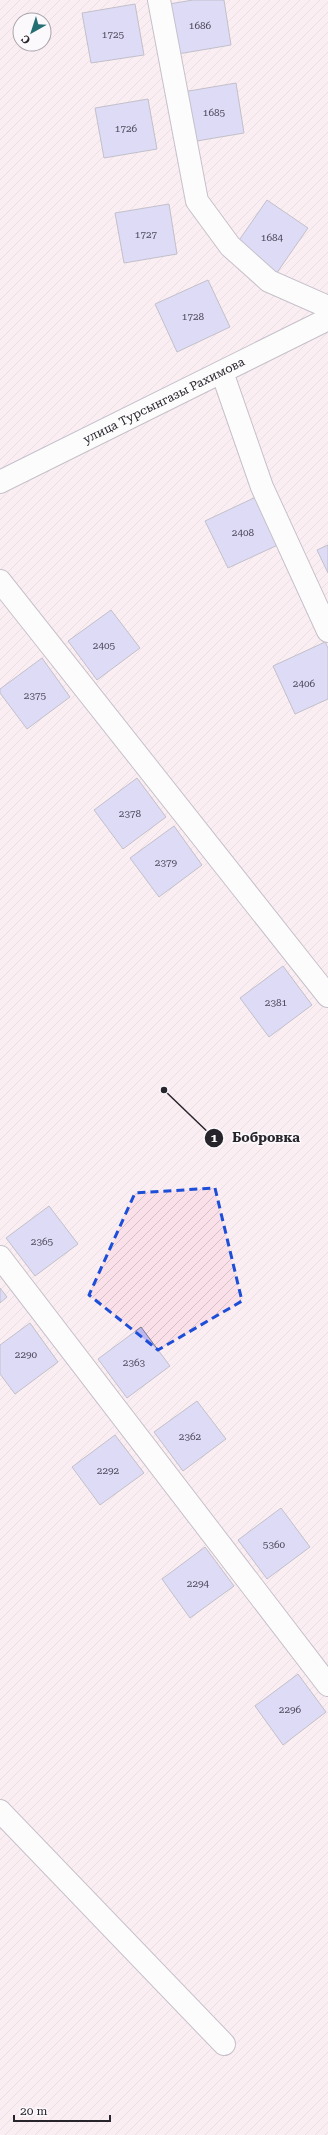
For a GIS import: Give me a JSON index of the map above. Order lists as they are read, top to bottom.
{
  "streets": {
    "street": ["улица Турсынгазы Рахимова"]
  },
  "places": ["Бобровка"],
  "house_numbers": [
    "1686",
    "1725",
    "1685",
    "1726",
    "1727",
    "1684",
    "1728",
    "2408",
    "2405",
    "2406",
    "2375",
    "2378",
    "2379",
    "2381",
    "2365",
    "2290",
    "2363",
    "2362",
    "2292",
    "5360",
    "2294",
    "2296"
  ],
  "scale_bar": "20 m",
  "north": "bottom left"
}
